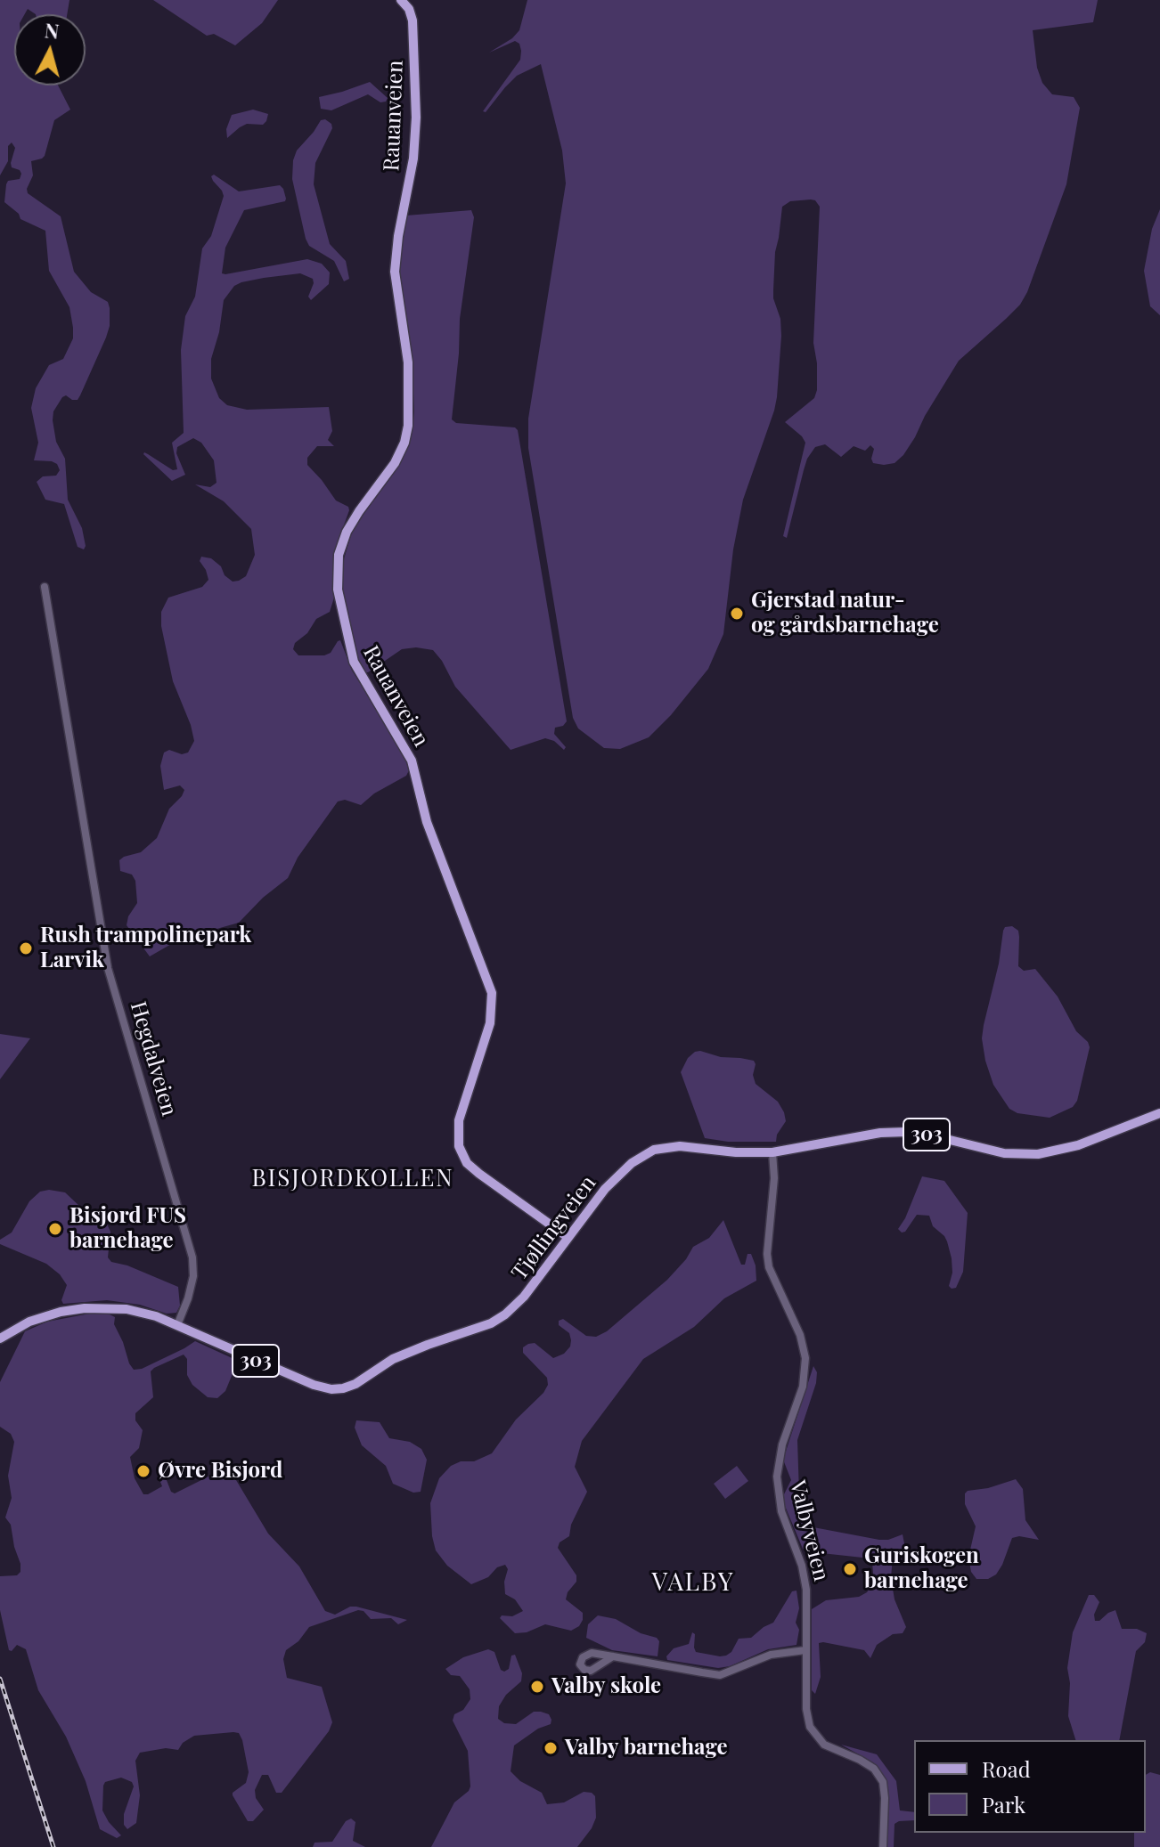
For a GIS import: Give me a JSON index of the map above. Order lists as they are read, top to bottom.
{
  "streets": {
    "main road": ["Rauanveien", "303", "Tjøllingveien"],
    "street": ["Hegdalveien", "Valbyveien"]
  },
  "crossings": [
    ["Rauanveien", "Tjøllingveien"],
    ["Hegdalveien", "Tjøllingveien"],
    ["Tjøllingveien", "Valbyveien"]
  ],
  "districts": ["BISJORDKOLLEN", "VALBY"],
  "places": [
    "Gjerstad natur- og gårdsbarnehage",
    "Rush trampolinepark Larvik",
    "Bisjord FUS barnehage",
    "Øvre Bisjord",
    "Guriskogen barnehage",
    "Valby skole",
    "Valby barnehage"
  ],
  "legend": ["Road", "Park"],
  "north": "top"
}
